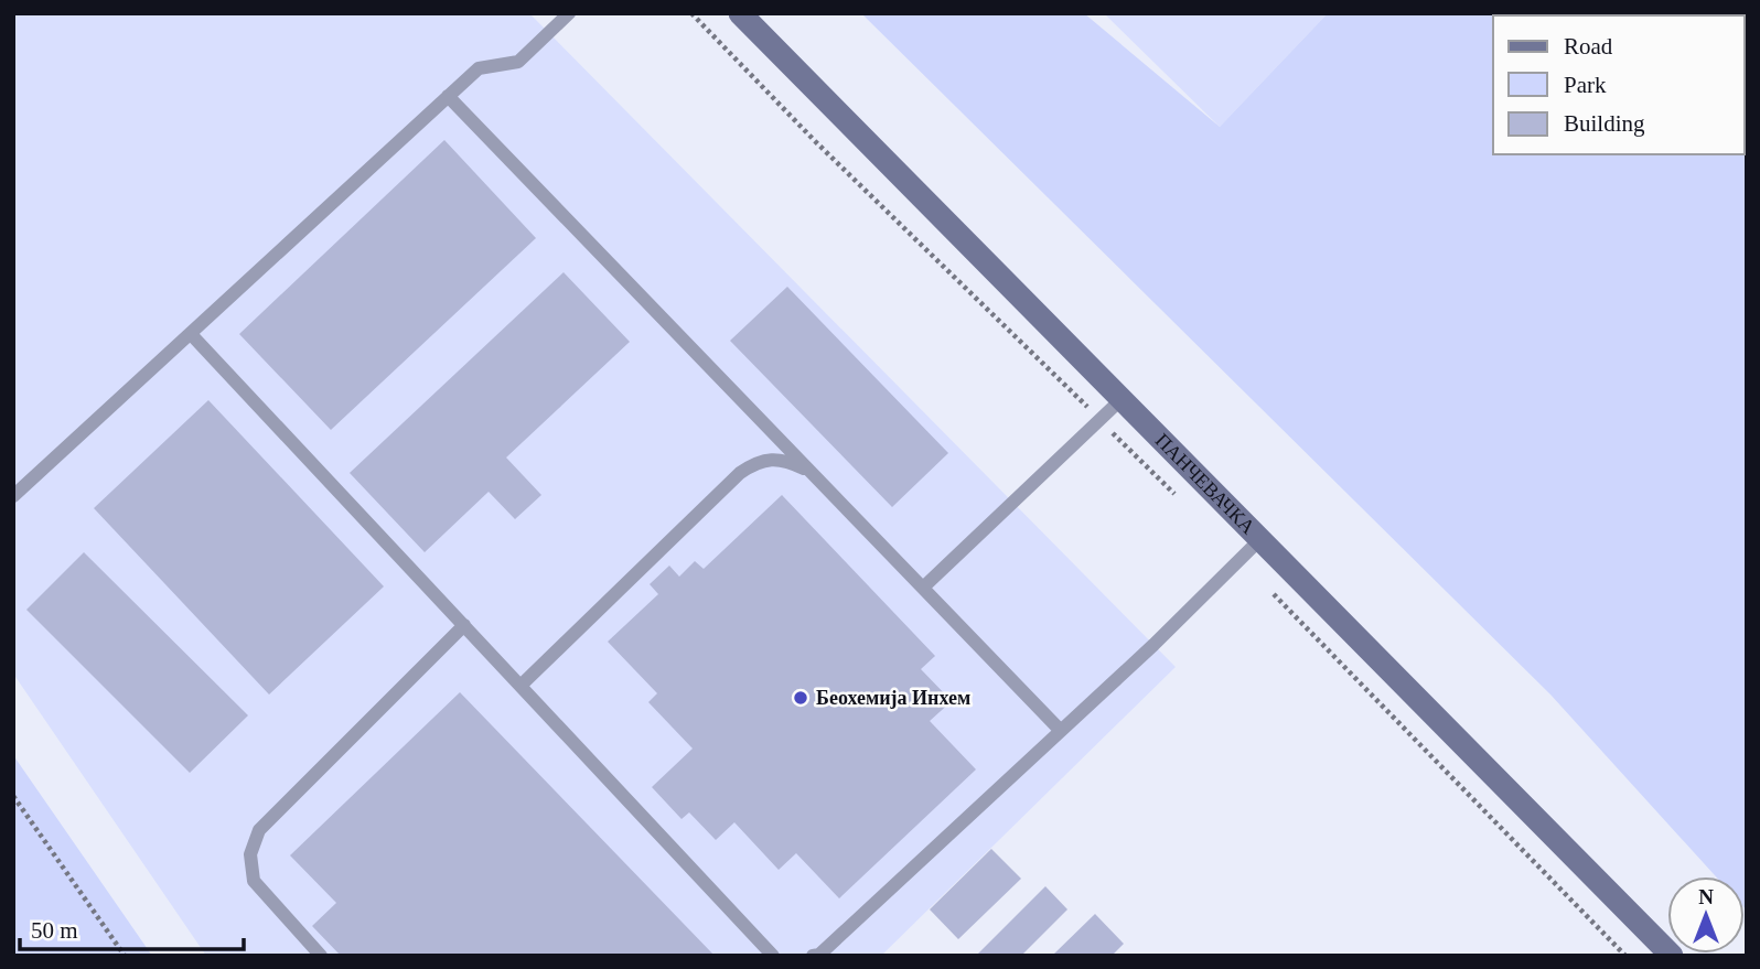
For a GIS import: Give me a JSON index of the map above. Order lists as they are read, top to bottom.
{
  "streets": {
    "street": ["ПАНЧЕВАЧКА"]
  },
  "places": ["Беохемија Инхем"],
  "legend": ["Road", "Park", "Building"],
  "scale_bar": "50 m",
  "north": "top"
}
